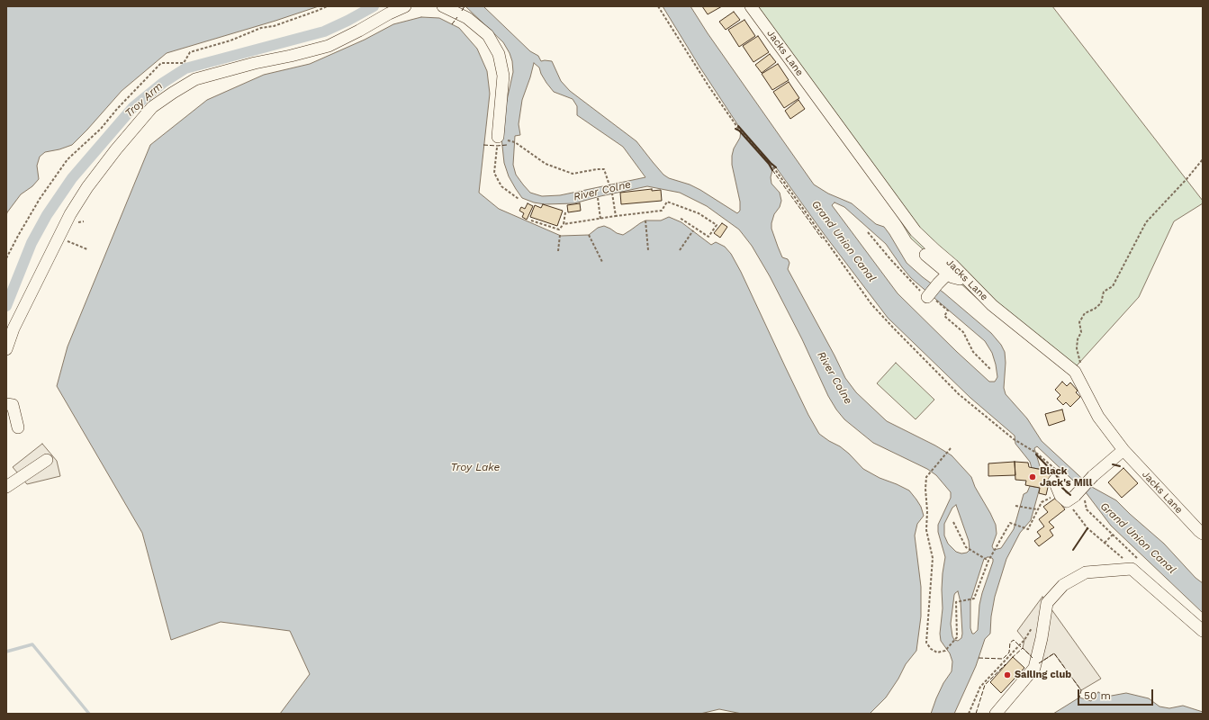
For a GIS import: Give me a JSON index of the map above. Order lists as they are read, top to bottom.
{
  "streets": {
    "street": ["Jacks Lane"]
  },
  "water": [
    "Troy Arm",
    "River Colne",
    "Grand Union Canal",
    "Troy Lake"
  ],
  "places": ["Black Jack's Mill", "Sailing club"],
  "scale_bar": "50 m"
}
